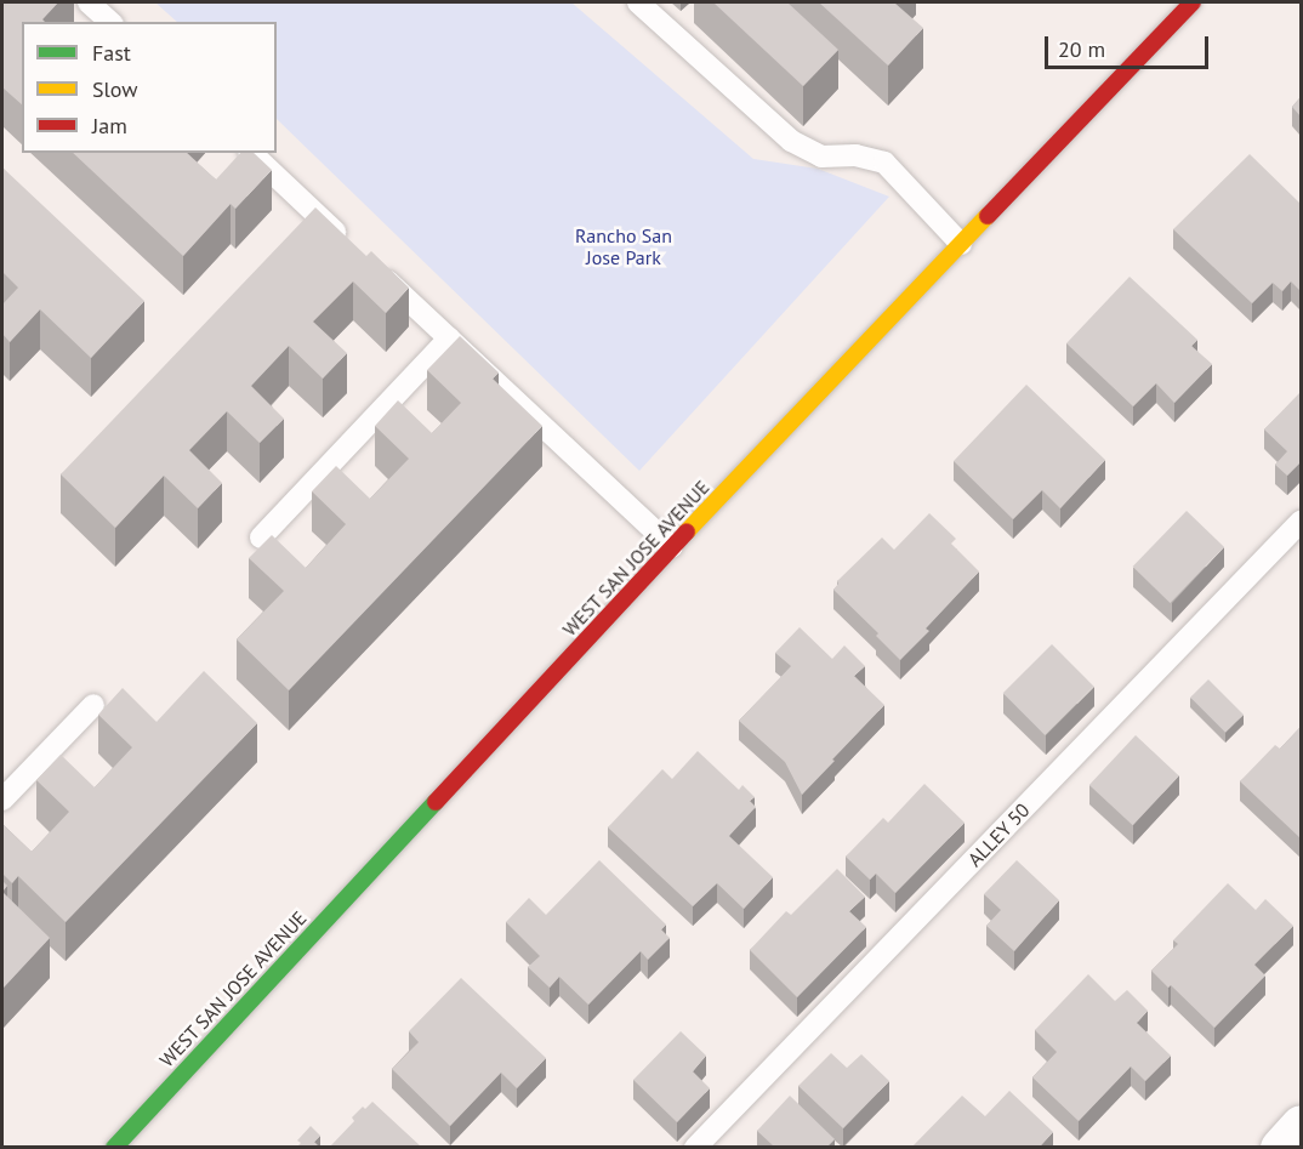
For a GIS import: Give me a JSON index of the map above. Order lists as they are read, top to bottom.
{
  "streets": {
    "street": ["WEST SAN JOSE AVENUE"],
    "lane": ["ALLEY 50"]
  },
  "parks": ["Rancho San Jose Park"],
  "legend": ["Fast", "Slow", "Jam"],
  "scale_bar": "20 m"
}
